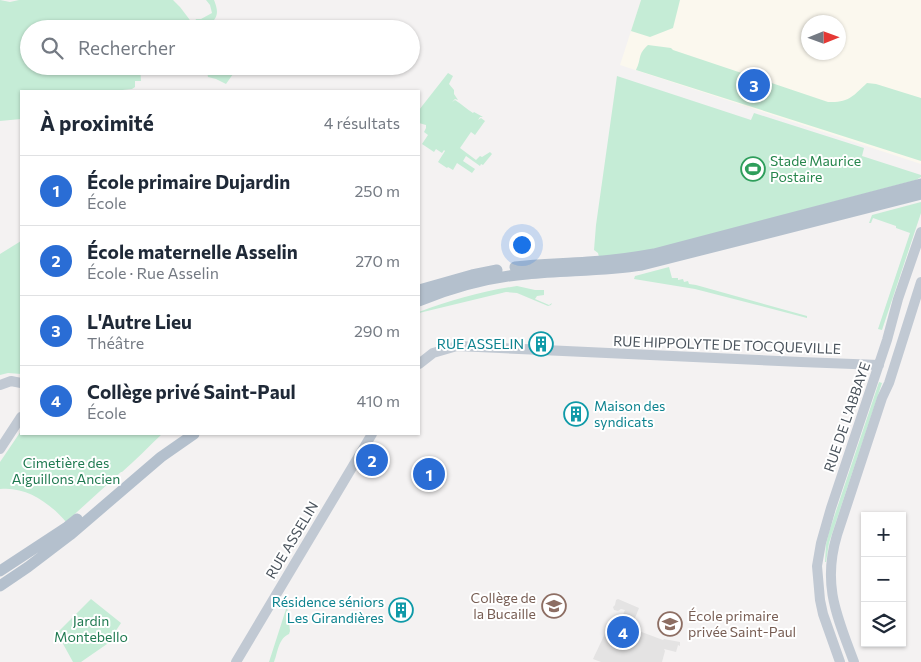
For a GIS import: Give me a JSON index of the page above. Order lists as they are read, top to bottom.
{
  "streets": {
    "main road": ["RUE HIPPOLYTE DE TOCQUEVILLE", "RUE DE L'ABBAYE", "RUE ASSELIN"]
  },
  "crossings": [
    ["RUE HIPPOLYTE DE TOCQUEVILLE", "RUE DE L'ABBAYE"]
  ],
  "parks": ["Cimetière des Aiguillons Ancien", "Jardin Montebello"],
  "places": {
    "sports": ["Stade Maurice Postaire"],
    "building": ["RUE ASSELIN", "Maison des syndicats", "Résidence séniors Les Girandières"],
    "school or university": ["Collège de la Bucaille", "École primaire privée Saint-Paul"]
  },
  "north": "right",
  "page": {
    "search": "Rechercher",
    "pins": [
      "3",
      "2",
      "1",
      "4"
    ],
    "heading": ["À proximité", "4 résultats"],
    "list": [
      {
        "mark": "1",
        "name": "École primaire Dujardin",
        "note": "École",
        "value": "250 m"
      },
      {
        "mark": "2",
        "name": "École maternelle Asselin",
        "note": "École · Rue Asselin",
        "value": "270 m"
      },
      {
        "mark": "3",
        "name": "L'Autre Lieu",
        "note": "Théâtre",
        "value": "290 m"
      },
      {
        "mark": "4",
        "name": "Collège privé Saint-Paul",
        "note": "École",
        "value": "410 m"
      }
    ],
    "map_buttons": ["+", "−"]
  }
}
